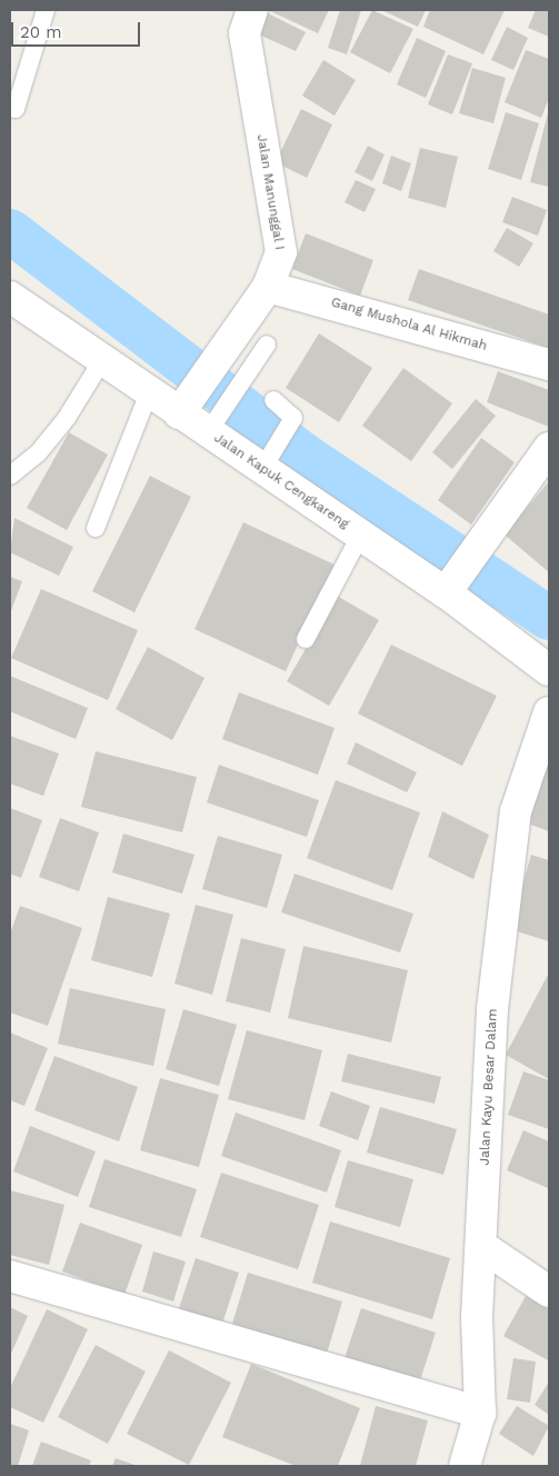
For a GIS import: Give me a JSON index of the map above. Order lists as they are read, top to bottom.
{
  "streets": {
    "street": [
      "Jalan Manunggal I",
      "Gang Mushola Al Hikmah",
      "Jalan Kapuk Cengkareng",
      "Jalan Kayu Besar Dalam"
    ]
  },
  "crossings": [
    ["Jalan Manunggal I", "Gang Mushola Al Hikmah"],
    ["Jalan Manunggal I", "Jalan Kapuk Cengkareng"]
  ],
  "scale_bar": "20 m"
}
